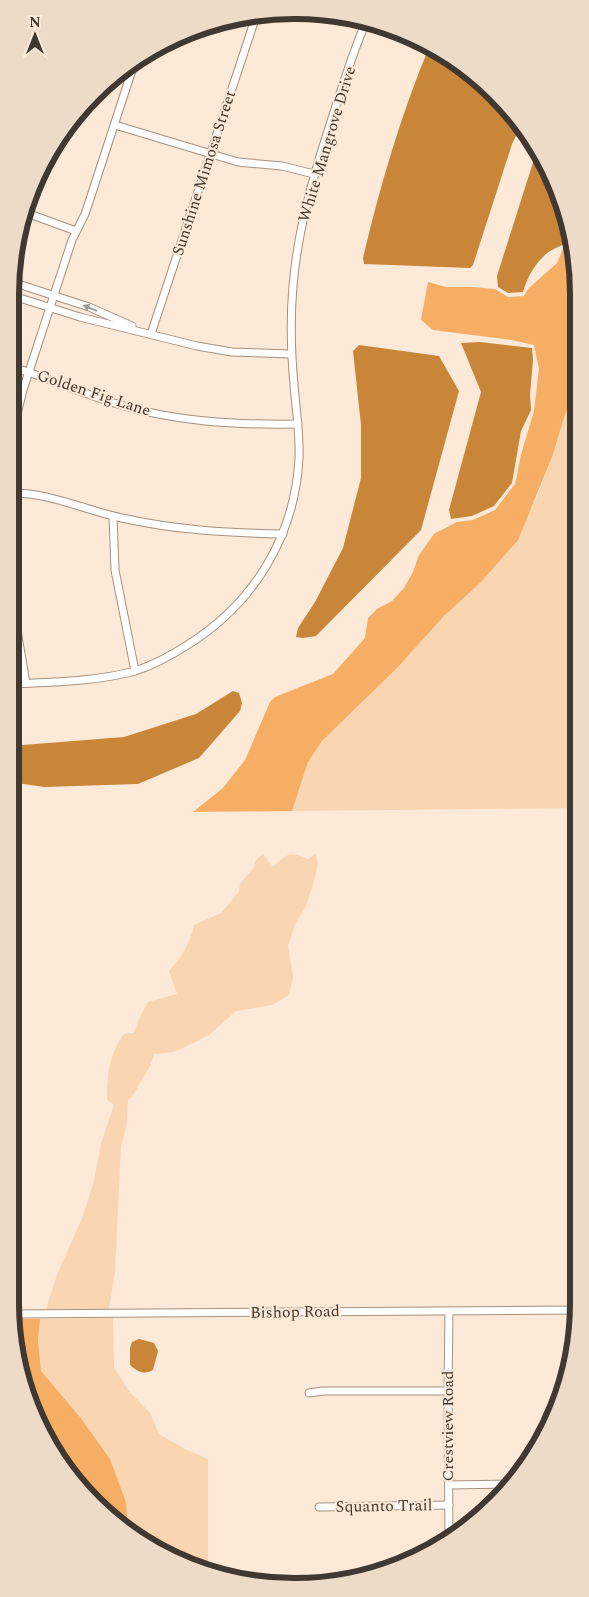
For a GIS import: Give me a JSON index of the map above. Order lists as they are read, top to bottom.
{
  "streets": {
    "street": [
      "White Mangrove Drive",
      "Sunshine Mimosa Street",
      "Golden Fig Lane",
      "Bishop Road",
      "Crestview Road",
      "Squanto Trail"
    ]
  },
  "crossings": [
    ["White Mangrove Drive", "Golden Fig Lane"],
    ["Bishop Road", "Crestview Road"],
    ["Crestview Road", "Squanto Trail"]
  ],
  "north": "top"
}
